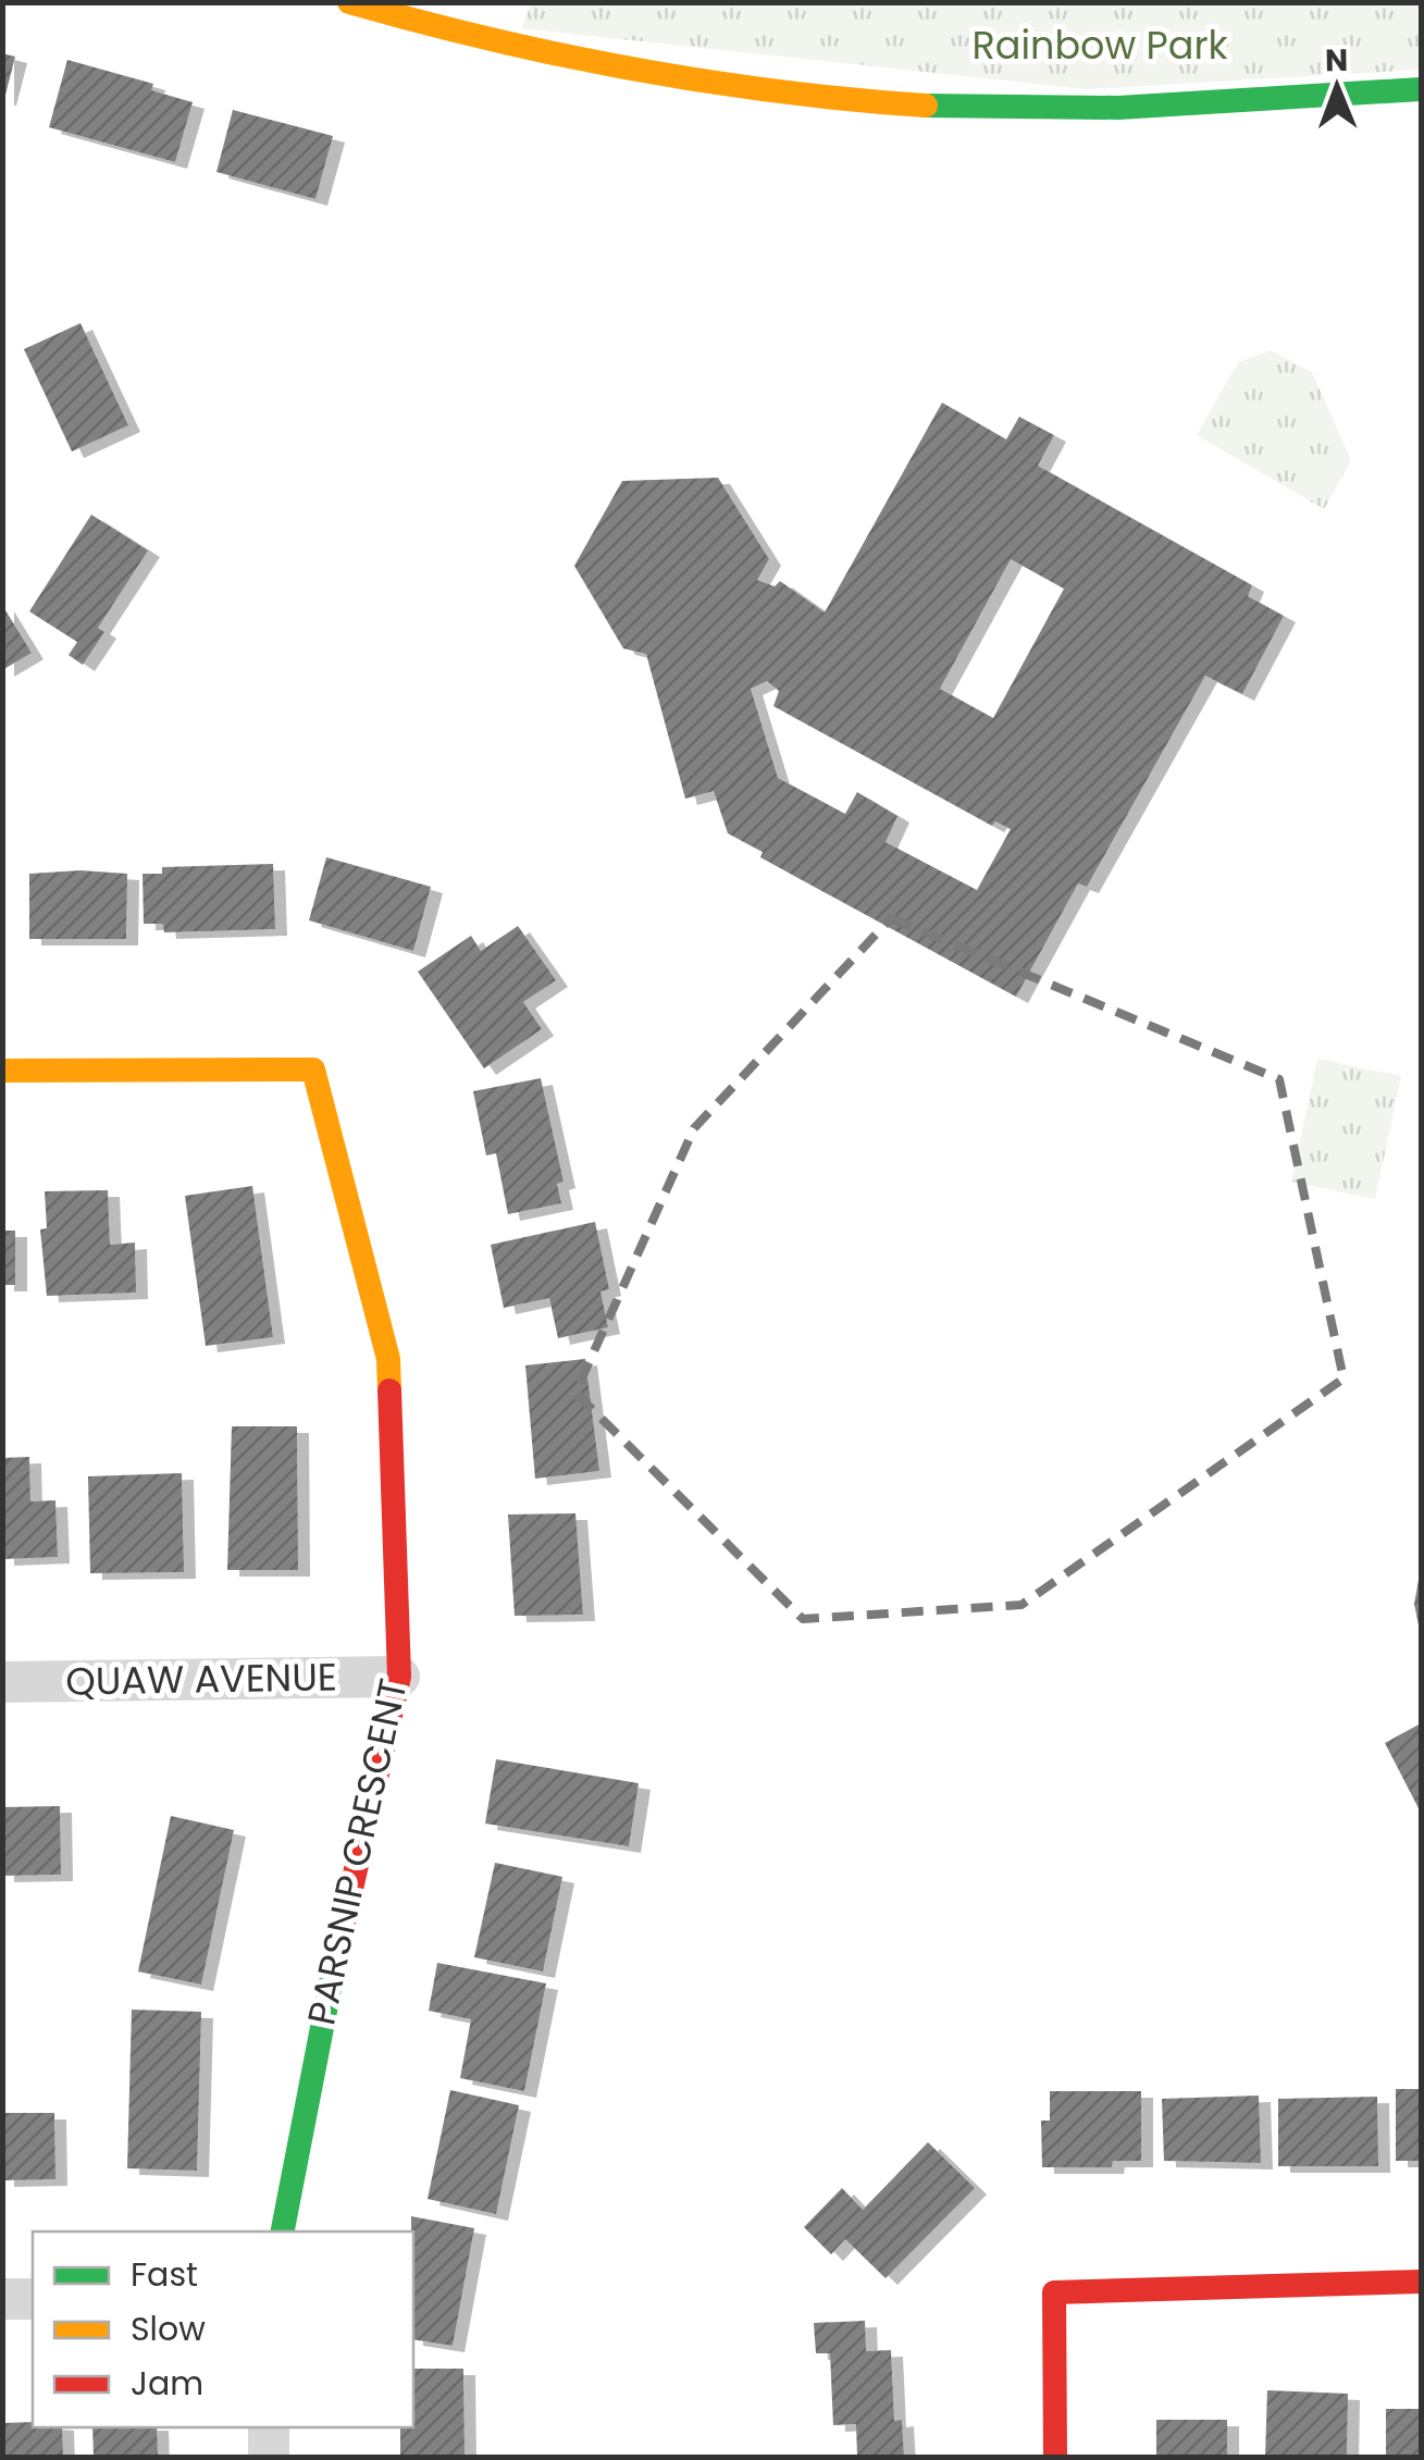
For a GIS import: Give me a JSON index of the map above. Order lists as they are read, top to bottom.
{
  "streets": {
    "street": ["QUAW AVENUE", "PARSNIP CRESCENT"]
  },
  "crossings": [
    ["QUAW AVENUE", "PARSNIP CRESCENT"]
  ],
  "parks": ["Rainbow Park"],
  "legend": ["Fast", "Slow", "Jam"],
  "north": "top"
}
